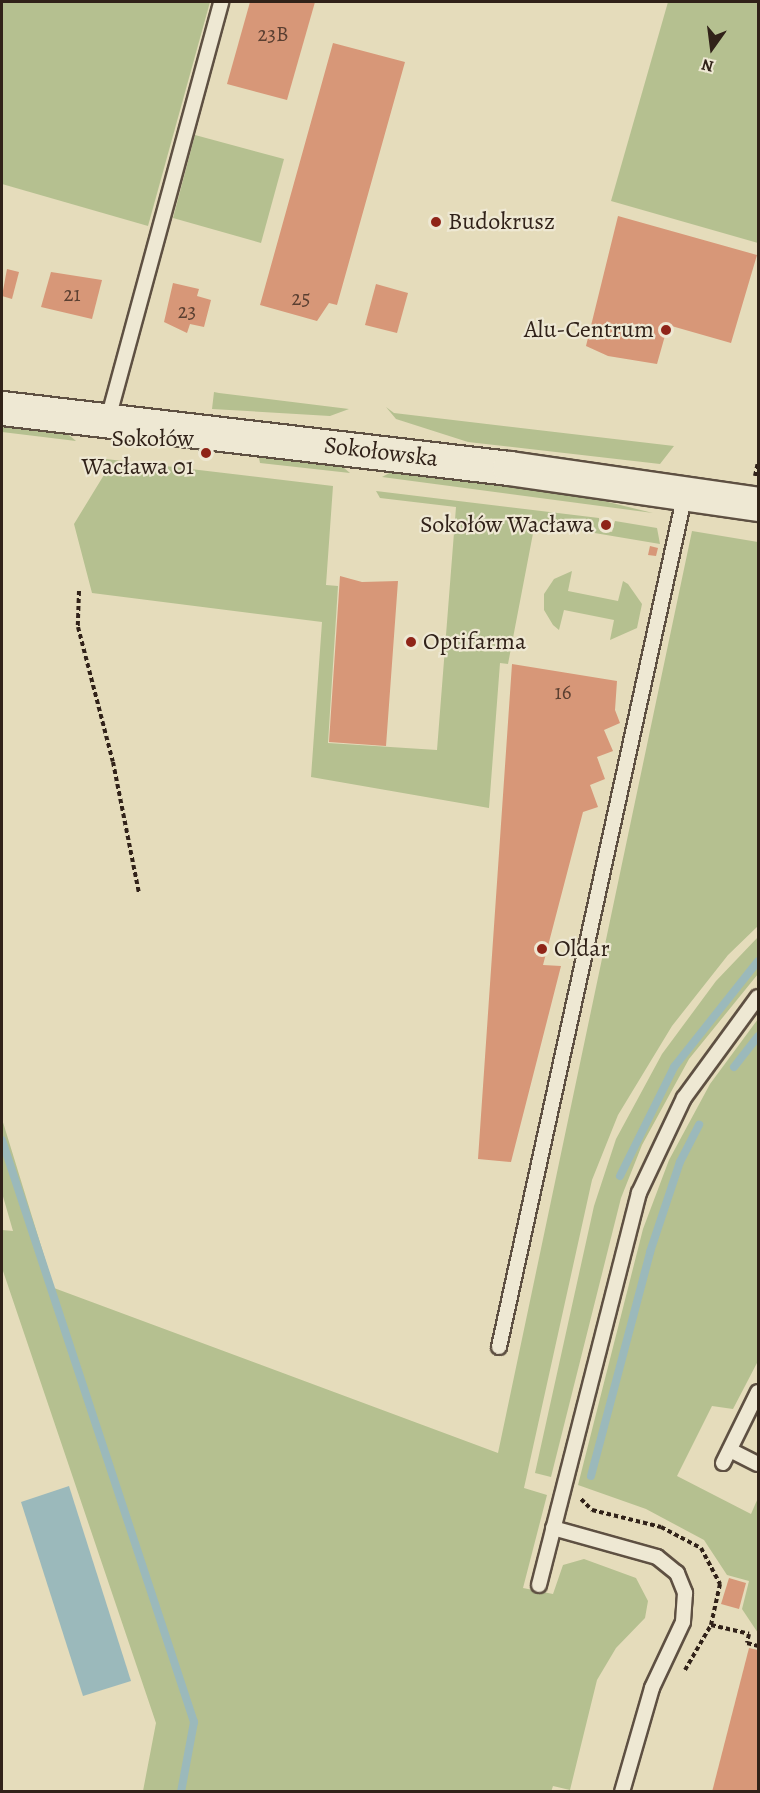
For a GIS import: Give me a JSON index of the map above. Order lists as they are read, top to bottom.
{
  "streets": {
    "street": ["Sokołowska"]
  },
  "places": [
    "Budokrusz",
    "Alu-Centrum",
    "Sokołów Wacława 01",
    "Sokołów Wacława",
    "Optifarma",
    "Oldar"
  ],
  "house_numbers": [
    "23B",
    "21",
    "25",
    "23",
    "16"
  ],
  "north": "bottom"
}
